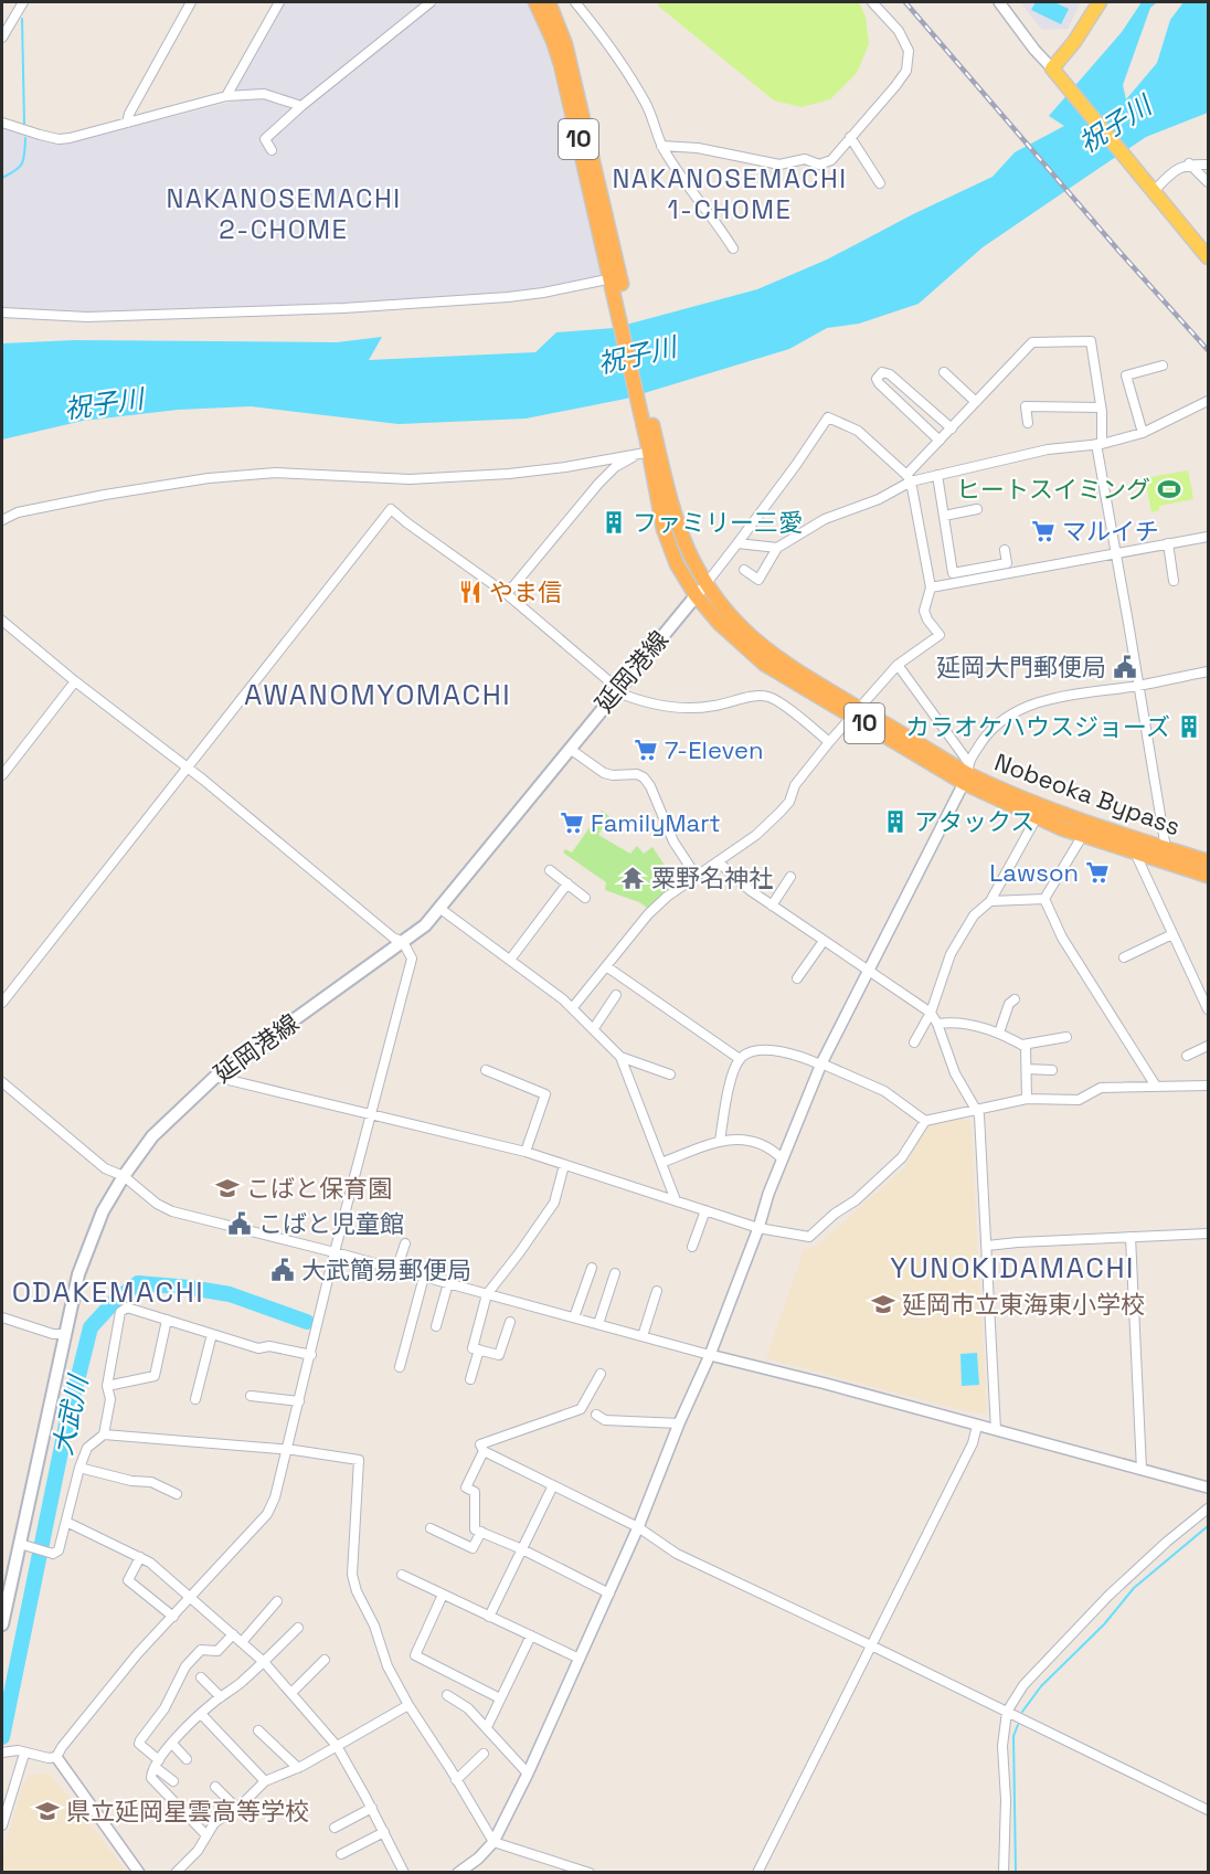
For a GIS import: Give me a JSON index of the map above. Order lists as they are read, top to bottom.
{
  "streets": {
    "highway": ["10", "Nobeoka Bypass"],
    "main road": ["延岡港線"]
  },
  "crossings": [
    ["延岡港線", "Nobeoka Bypass"]
  ],
  "districts": [
    "NAKANOSEMACHI 1-CHOME",
    "NAKANOSEMACHI 2-CHOME",
    "AWANOMYOMACHI",
    "YUNOKIDAMACHI",
    "ODAKEMACHI"
  ],
  "water": ["祝子川", "大武川"],
  "places": {
    "sports": ["ヒートスイミング"],
    "building": ["ファミリー三愛", "カラオケハウスジョーズ", "アタックス"],
    "supermarket": [
      "マルイチ",
      "7-Eleven",
      "FamilyMart",
      "Lawson"
    ],
    "restaurant": ["やま信"],
    "public building": ["延岡大門郵便局", "こばと児童館", "大武簡易郵便局"],
    "temple": ["粟野名神社"],
    "school or university": ["こばと保育園", "延岡市立東海東小学校", "県立延岡星雲高等学校"]
  }
}
